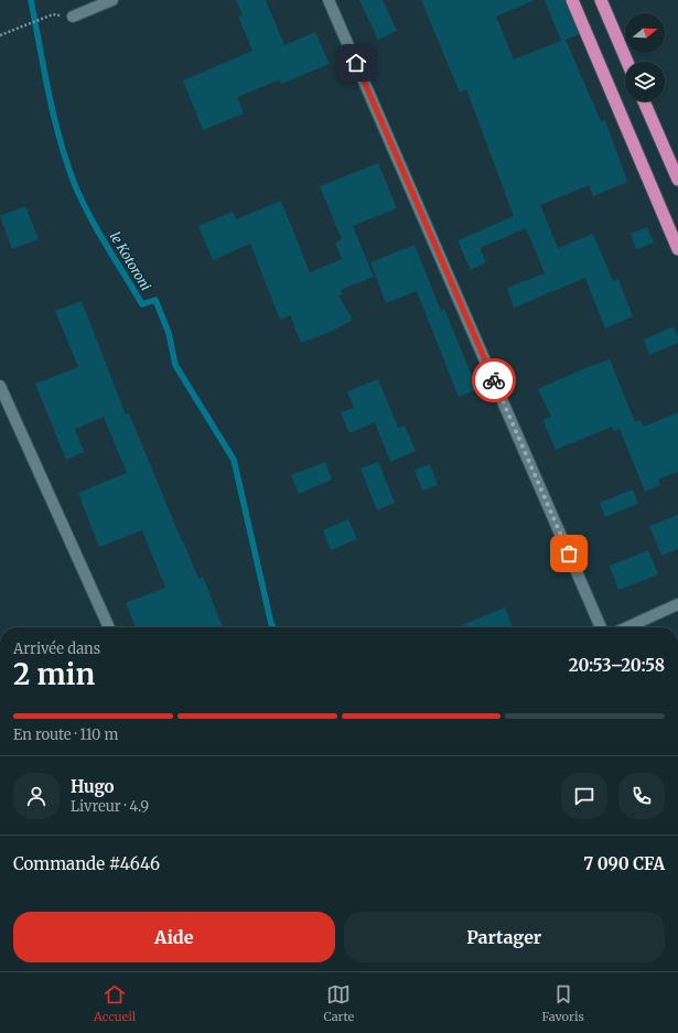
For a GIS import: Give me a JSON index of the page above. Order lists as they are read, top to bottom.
{
  "water": ["le Kotoroni"],
  "north": "right",
  "page": {
    "heading": ["2 min", "Arrivée dans", "20:53–20:58"],
    "panel": [
      "Hugo",
      "Livreur · 4.9",
      "Commande #4646",
      "7 090 CFA"
    ],
    "bar": "En route · 110 m",
    "buttons": ["Aide", "Partager"],
    "tabs": ["Accueil", "Carte", "Favoris"]
  }
}
